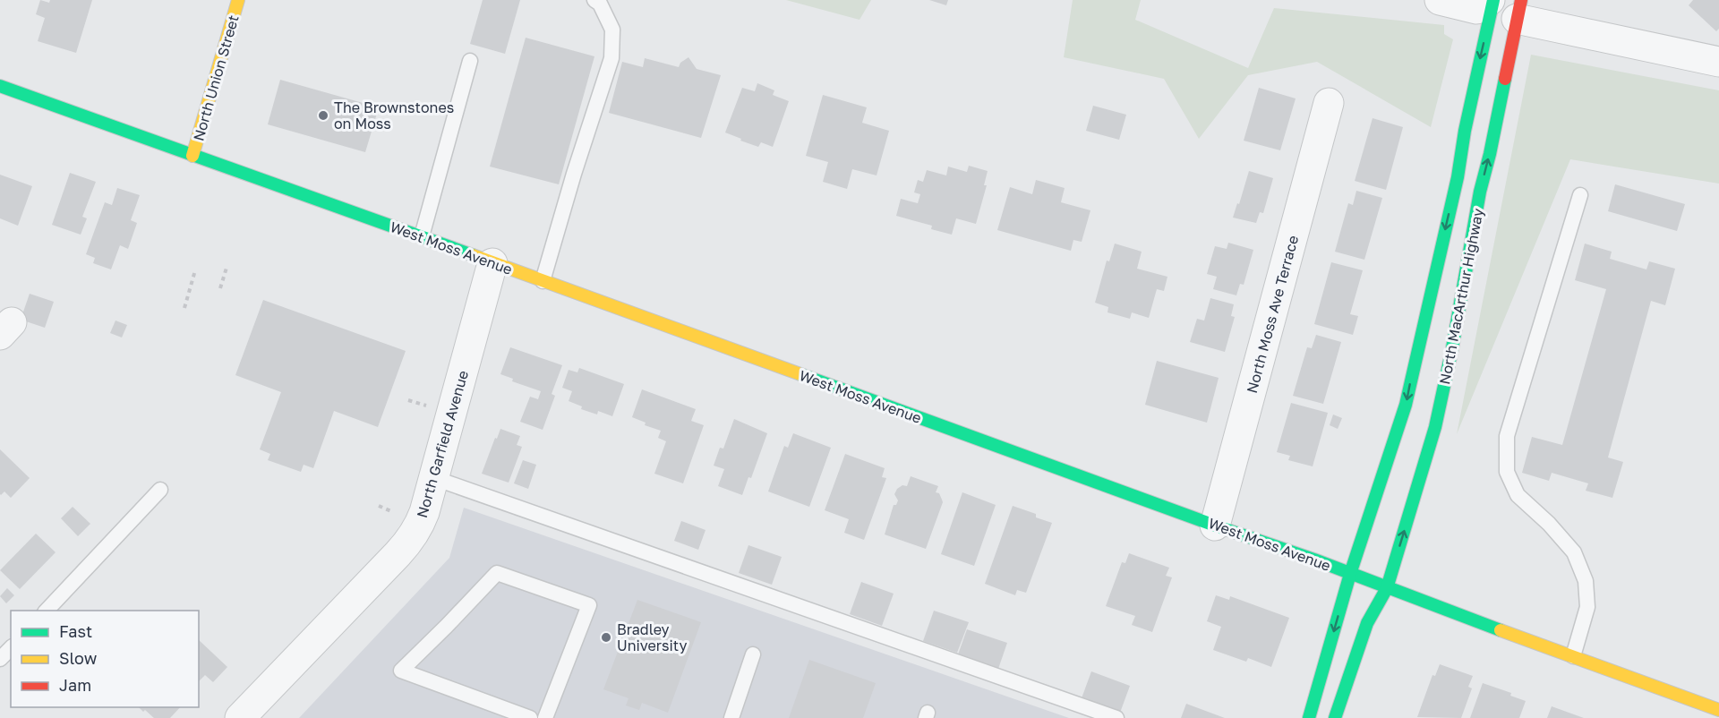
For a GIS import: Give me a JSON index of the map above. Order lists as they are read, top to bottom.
{
  "streets": {
    "street": [
      "North Union Street",
      "West Moss Avenue",
      "North MacArthur Highway",
      "North Moss Ave Terrace",
      "North Garfield Avenue"
    ]
  },
  "crossings": [
    ["North Union Street", "West Moss Avenue"],
    ["West Moss Avenue", "North MacArthur Highway"],
    ["West Moss Avenue", "North Moss Ave Terrace"],
    ["West Moss Avenue", "North Garfield Avenue"]
  ],
  "places": ["The Brownstones on Moss", "Bradley University"],
  "legend": ["Fast", "Slow", "Jam"]
}
